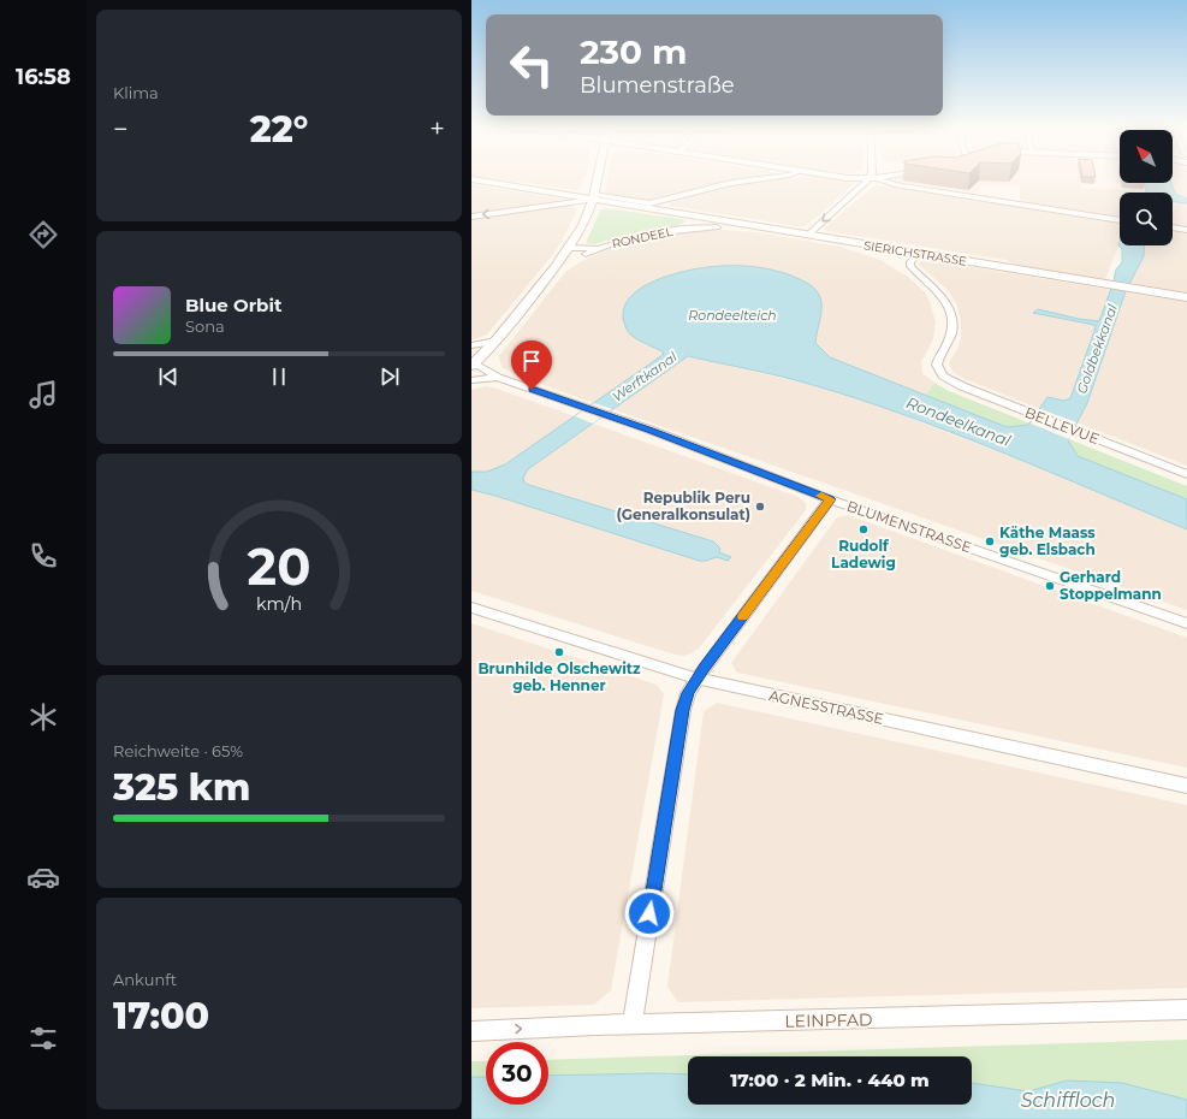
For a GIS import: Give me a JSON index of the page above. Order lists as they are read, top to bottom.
{
  "streets": {
    "main road": ["SIERICHSTRASSE"],
    "street": [
      "RONDEEL",
      "BELLEVUE",
      "BLUMENSTRASSE",
      "AGNESSTRASSE",
      "LEINPFAD"
    ]
  },
  "crossings": [
    ["RONDEEL", "SIERICHSTRASSE"],
    ["SIERICHSTRASSE", "BELLEVUE"]
  ],
  "water": [
    "Rondeelteich",
    "Goldbekkanal",
    "Werftkanal",
    "Rondeelkanal",
    "Schiffloch"
  ],
  "places": [
    "Republik Peru (Generalkonsulat)",
    "Rudolf Ladewig",
    "Käthe Maass geb. Elsbach",
    "Gerhard Stoppelmann",
    "Brunhilde Olschewitz geb. Henner"
  ],
  "north": "top left",
  "page": {
    "tabs": "16:58",
    "tile": [
      "Klima",
      ["Reichweite · 65%", "325 km"],
      ["Ankunft", "17:00"]
    ],
    "turn": ["230 m", "Blumenstraße"],
    "heat": ["−", "22°", "+"],
    "song": ["Blue Orbit", "Sona"],
    "limit": "30",
    "trip": "17:00 · 2 Min. · 440 m",
    "gauge": ["20", "km/h"]
  }
}
